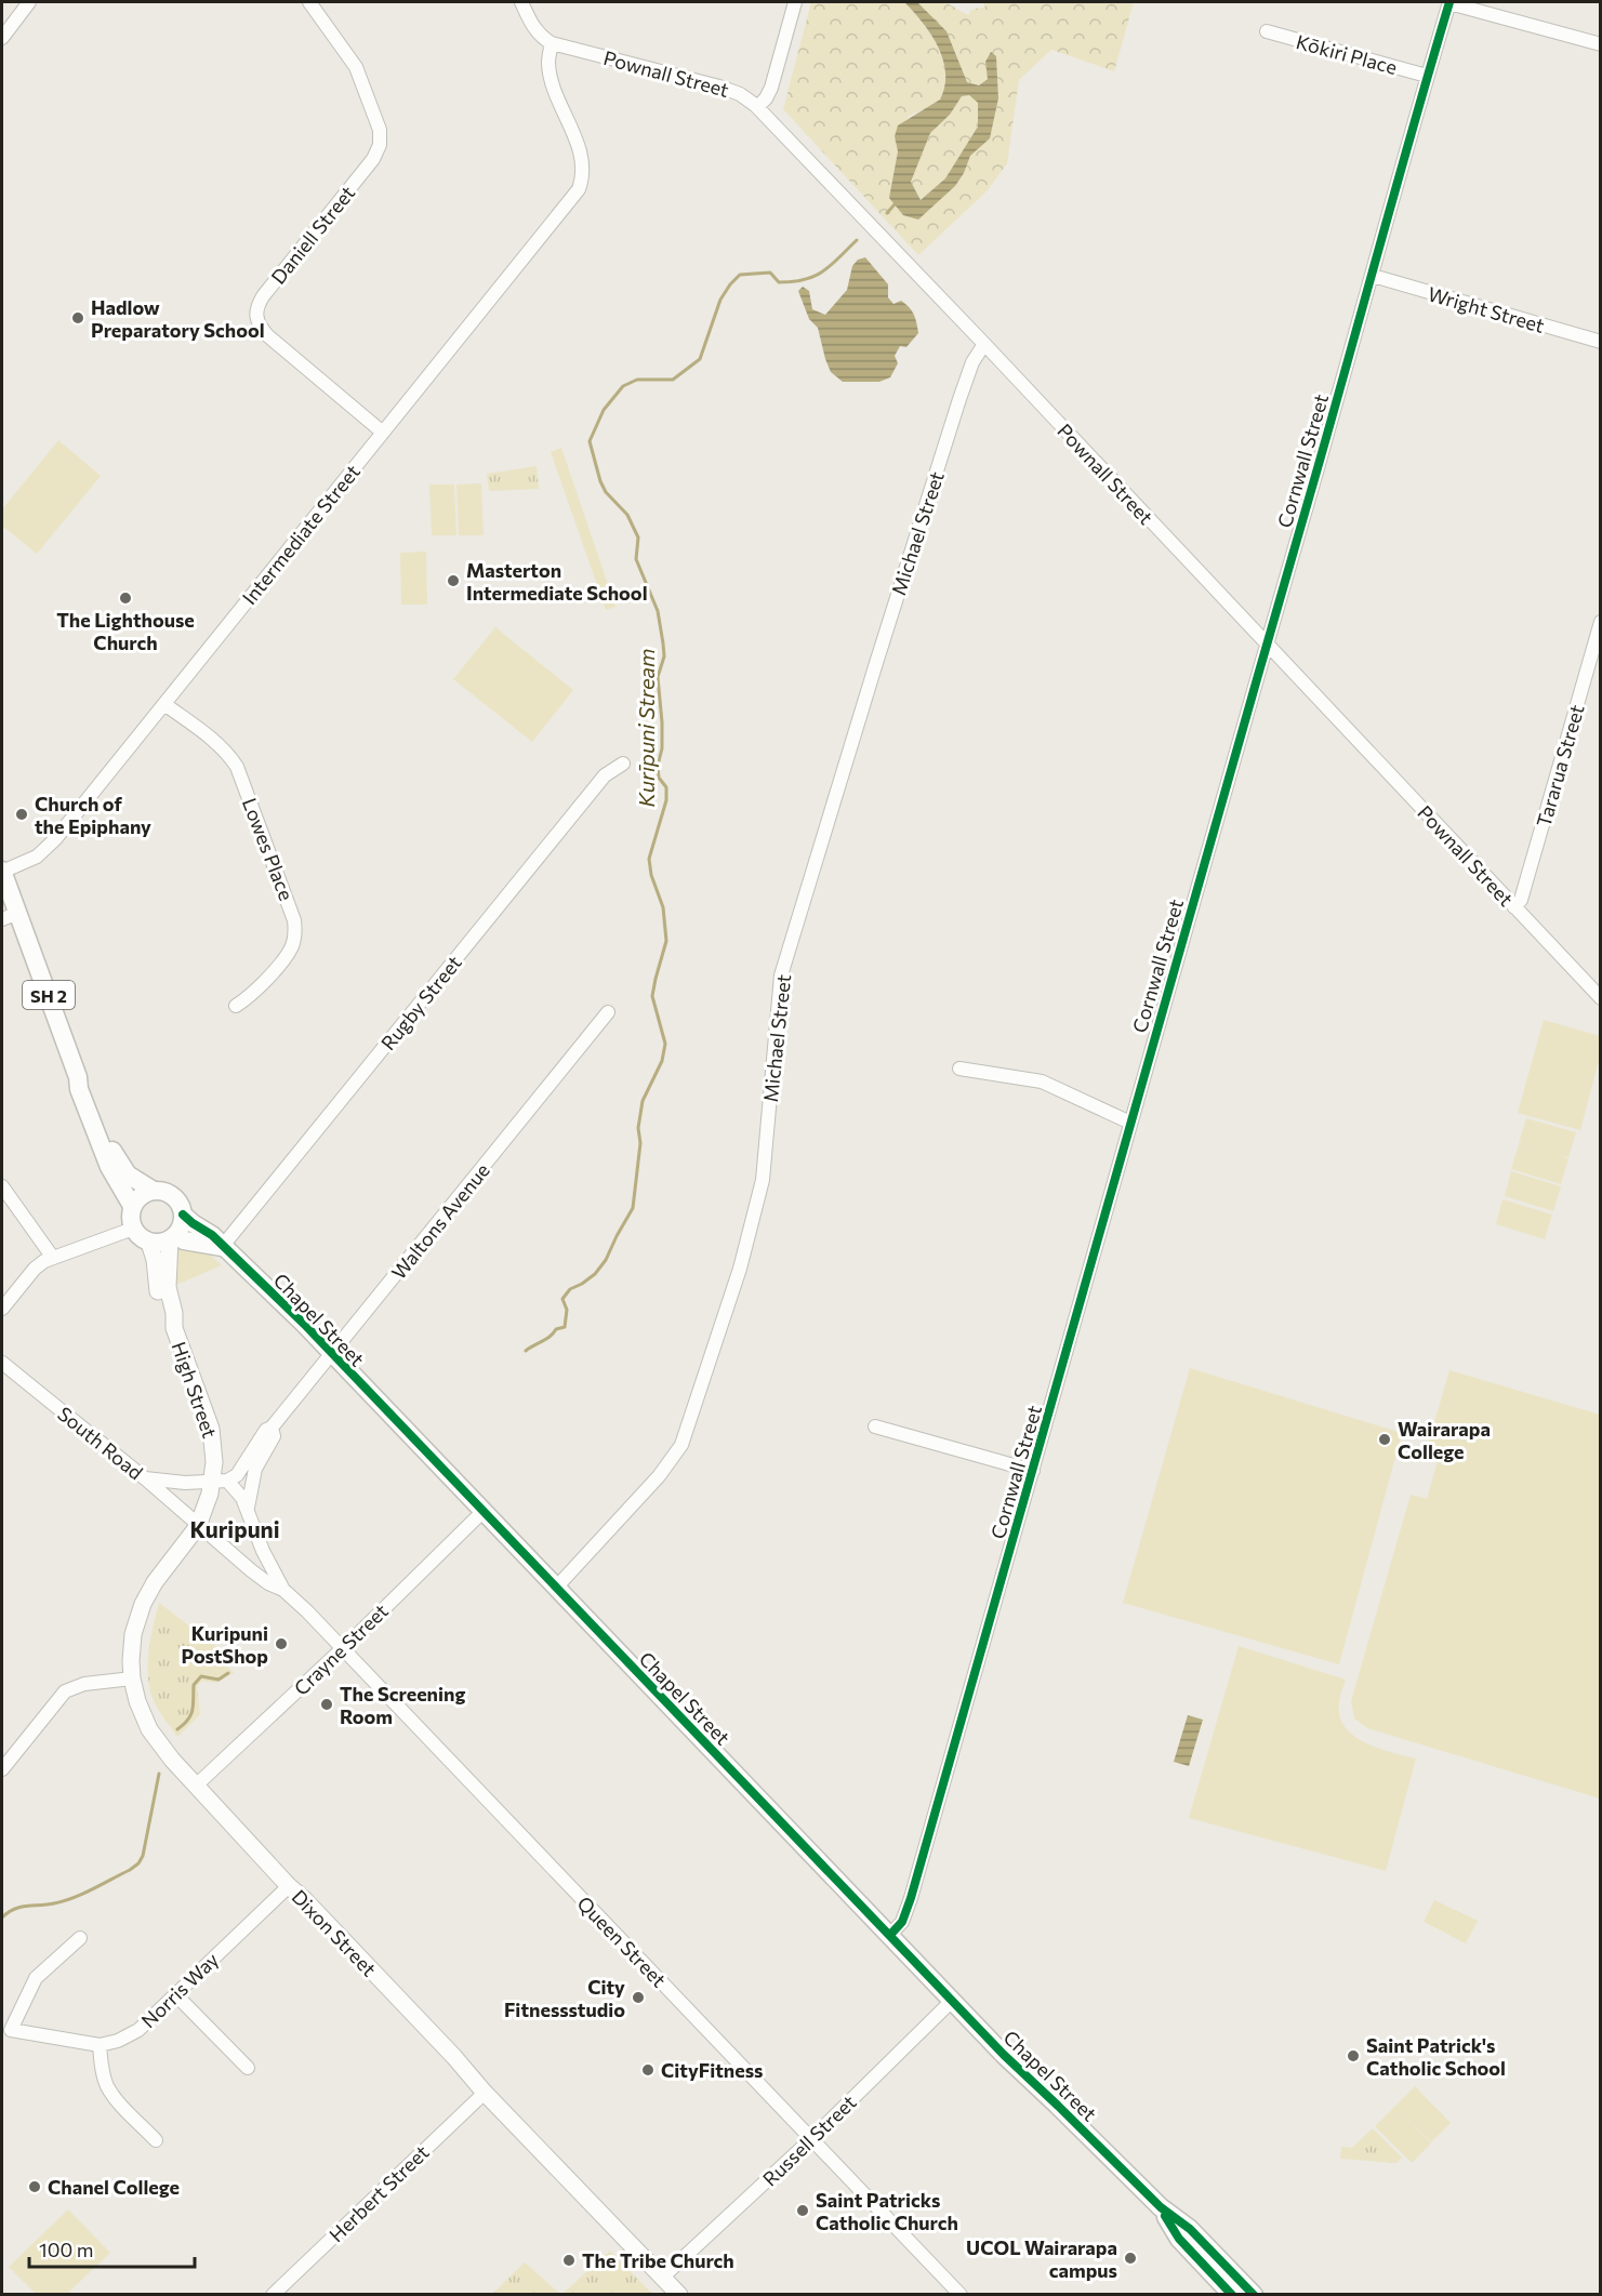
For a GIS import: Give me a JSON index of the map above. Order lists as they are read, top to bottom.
{
  "streets": {
    "highway": ["SH 2", "Chapel Street"],
    "main road": ["High Street", "Dixon Street"],
    "street": [
      "Kōkiri Place",
      "Pownall Street",
      "Daniell Street",
      "Wright Street",
      "Cornwall Street",
      "Michael Street",
      "Intermediate Street",
      "Tararua Street",
      "Lowes Place",
      "Rugby Street",
      "Waltons Avenue",
      "South Road",
      "Crayne Street",
      "Queen Street",
      "Norris Way",
      "Russell Street",
      "Herbert Street"
    ]
  },
  "crossings": [
    ["Kōkiri Place", "Cornwall Street"],
    ["Pownall Street", "Cornwall Street"],
    ["Pownall Street", "Michael Street"],
    ["Pownall Street", "Intermediate Street"],
    ["Pownall Street", "Tararua Street"],
    ["Daniell Street", "Intermediate Street"],
    ["Wright Street", "Cornwall Street"],
    ["Cornwall Street", "Chapel Street"],
    ["Michael Street", "Chapel Street"],
    ["Intermediate Street", "Lowes Place"],
    ["Intermediate Street", "SH 2"],
    ["SH 2", "Chapel Street"],
    ["SH 2", "High Street"],
    ["Rugby Street", "Chapel Street"],
    ["Waltons Avenue", "Chapel Street"],
    ["Waltons Avenue", "High Street"],
    ["Waltons Avenue", "Queen Street"],
    ["Chapel Street", "High Street"],
    ["Chapel Street", "Crayne Street"],
    ["Chapel Street", "Russell Street"],
    ["High Street", "South Road"],
    ["High Street", "Dixon Street"],
    ["High Street", "Queen Street"],
    ["South Road", "Dixon Street"],
    ["South Road", "Queen Street"],
    ["Crayne Street", "Dixon Street"],
    ["Crayne Street", "Queen Street"],
    ["Dixon Street", "Queen Street"],
    ["Dixon Street", "Norris Way"],
    ["Dixon Street", "Russell Street"],
    ["Dixon Street", "Herbert Street"],
    ["Queen Street", "Russell Street"]
  ],
  "districts": ["Kuripuni"],
  "water": ["Kurīpuni Stream"],
  "places": [
    "Hadlow Preparatory School",
    "Masterton Intermediate School",
    "The Lighthouse Church",
    "Church of the Epiphany",
    "Wairarapa College",
    "Kuripuni PostShop",
    "The Screening Room",
    "City Fitnessstudio",
    "Saint Patrick's Catholic School",
    "CityFitness",
    "Chanel College",
    "Saint Patricks Catholic Church",
    "UCOL Wairarapa campus",
    "The Tribe Church"
  ],
  "scale_bar": "100 m"
}
